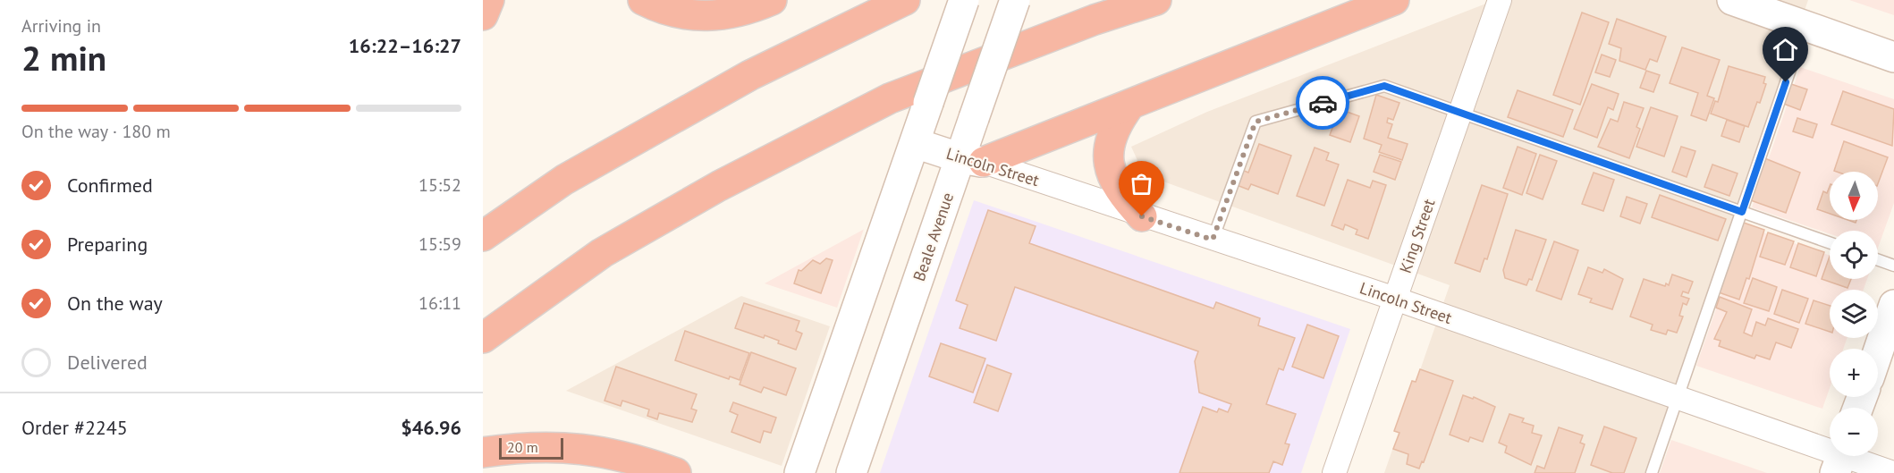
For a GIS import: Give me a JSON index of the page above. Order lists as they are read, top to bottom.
{
  "streets": {
    "main road": ["Lincoln Street", "Beale Avenue"],
    "street": ["King Street"]
  },
  "crossings": [
    ["Lincoln Street", "King Street"],
    ["Lincoln Street", "Beale Avenue"]
  ],
  "scale_bar": "20 m",
  "north": "bottom",
  "page": {
    "heading": ["2 min", "Arriving in", "16:22–16:27"],
    "panel": ["Order #2245", "$46.96"],
    "bar": "On the way · 180 m",
    "list": [
      ["Confirmed", "15:52"],
      ["Preparing", "15:59"],
      ["On the way", "16:11"],
      "Delivered"
    ],
    "map_buttons": ["+", "−"],
    "scale": "20 m"
  }
}
